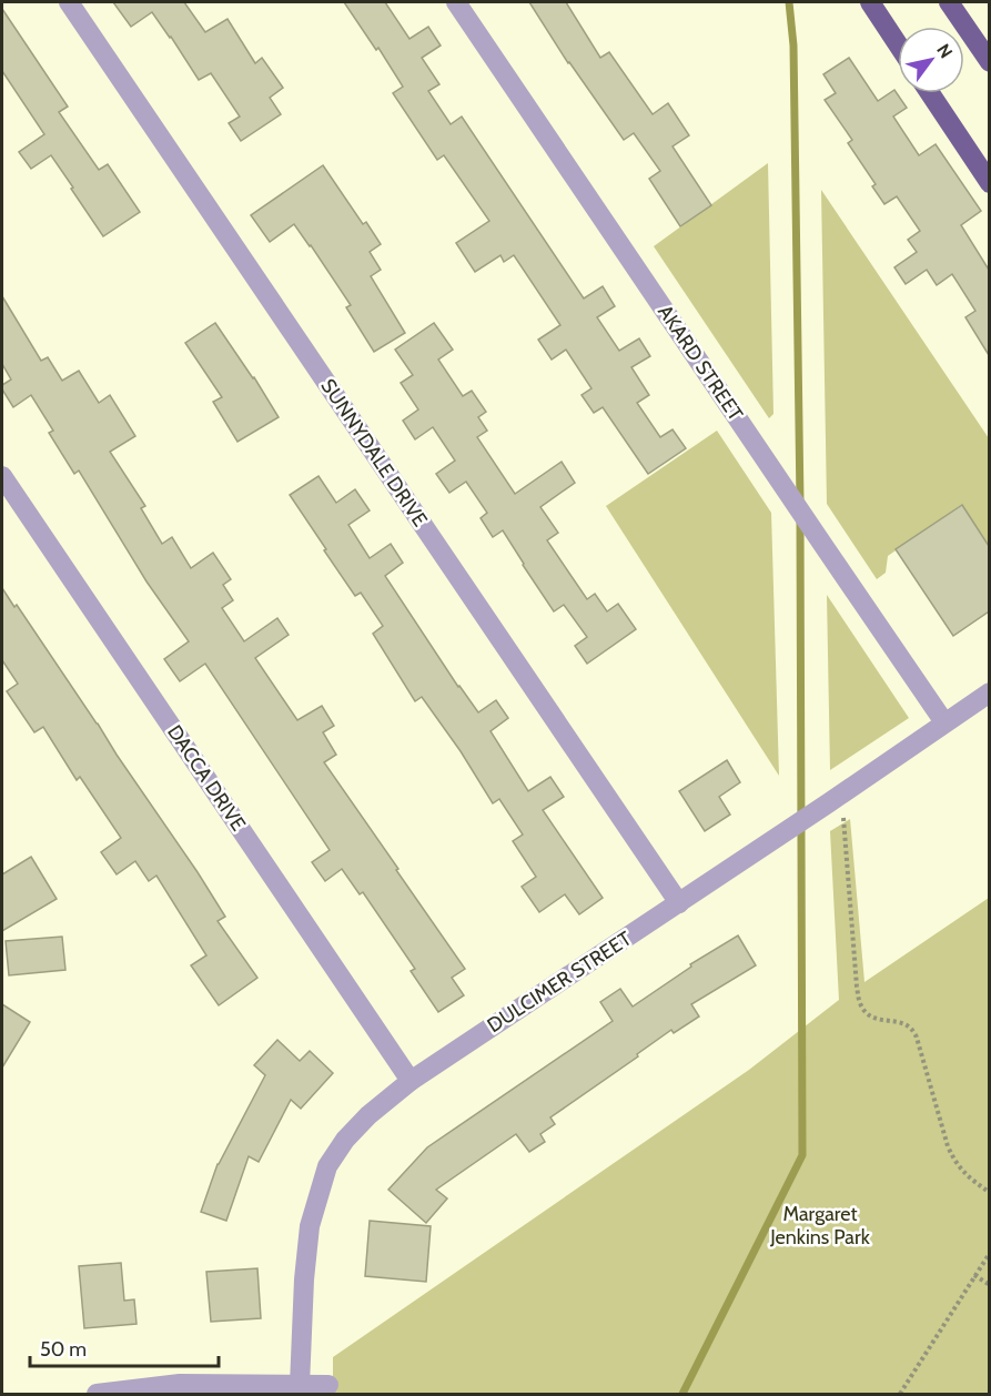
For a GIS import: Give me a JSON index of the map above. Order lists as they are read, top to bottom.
{
  "streets": {
    "street": [
      "AKARD STREET",
      "SUNNYDALE DRIVE",
      "DACCA DRIVE",
      "DULCIMER STREET"
    ]
  },
  "crossings": [
    ["AKARD STREET", "DULCIMER STREET"],
    ["SUNNYDALE DRIVE", "DULCIMER STREET"],
    ["DACCA DRIVE", "DULCIMER STREET"]
  ],
  "parks": ["Margaret Jenkins Park"],
  "scale_bar": "50 m",
  "north": "top right"
}
